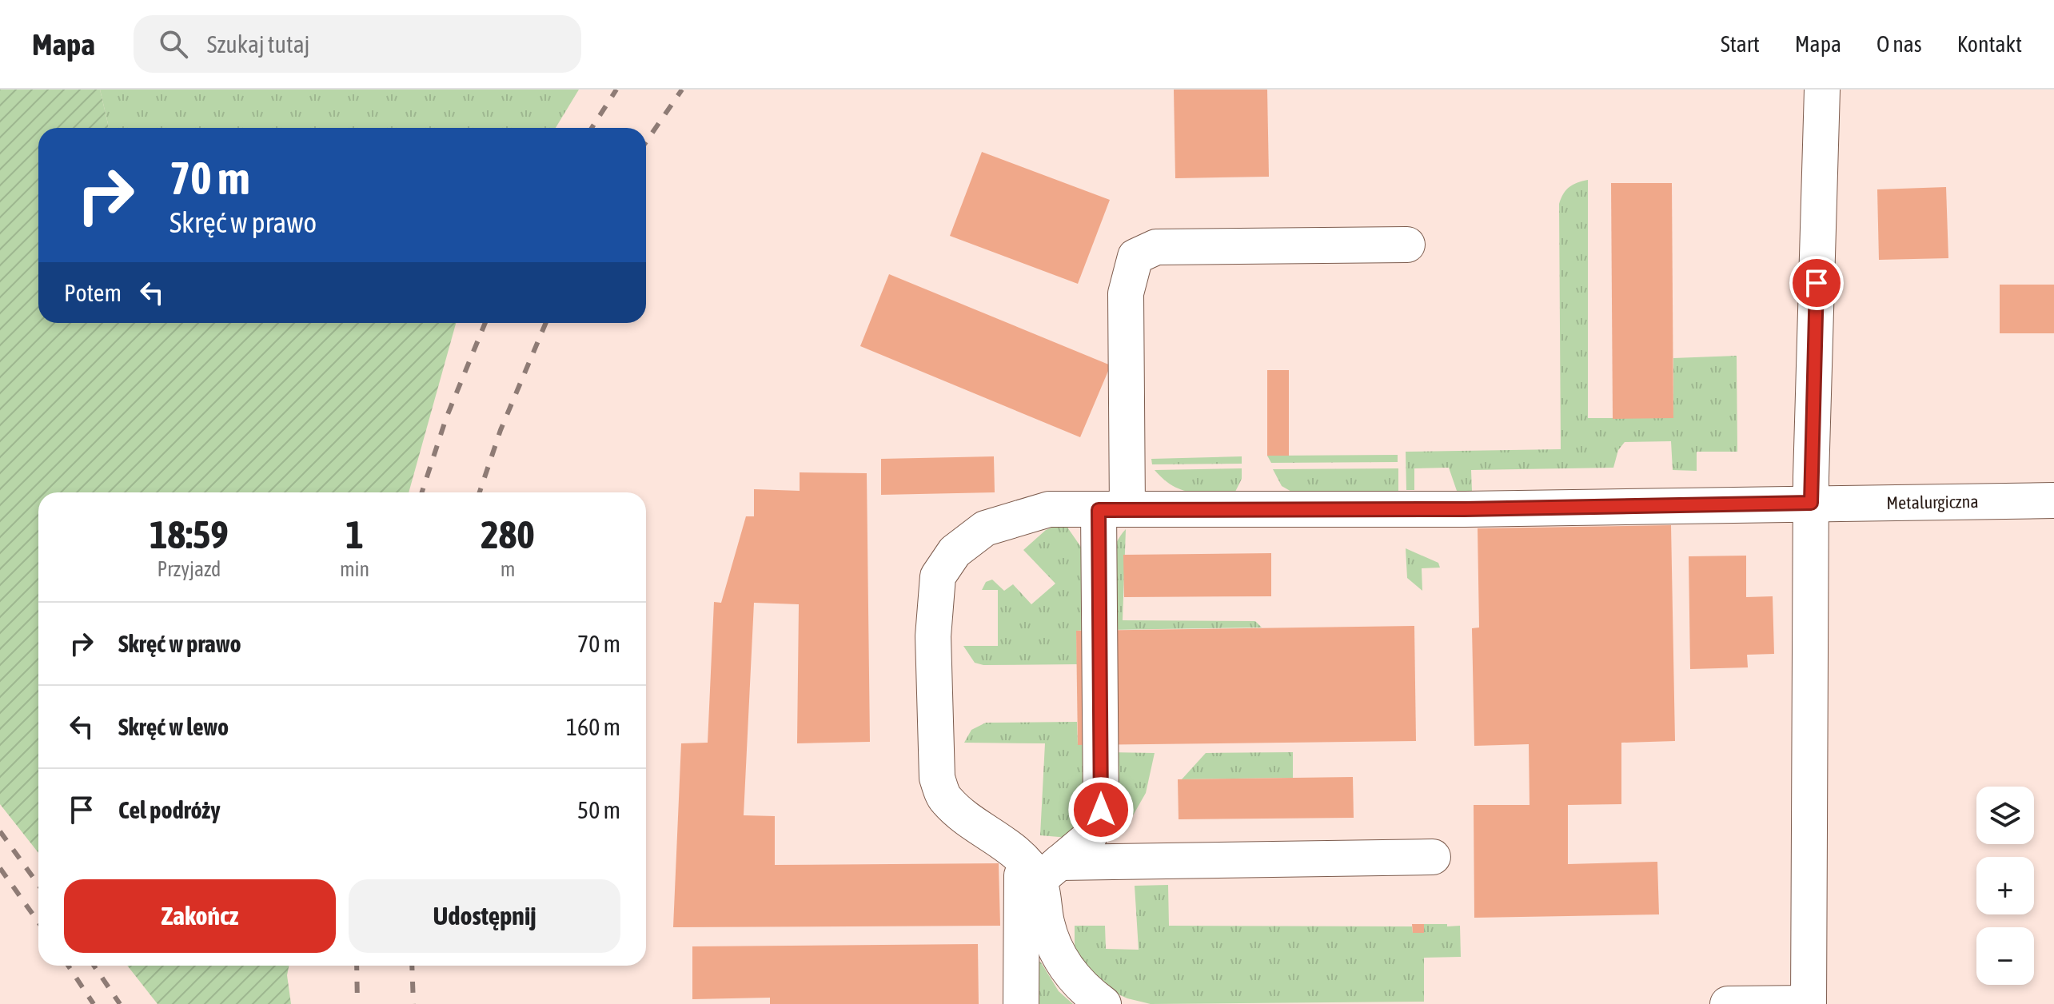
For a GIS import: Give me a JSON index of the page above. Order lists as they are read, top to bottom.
{
  "streets": {
    "street": ["Metalurgiczna"]
  },
  "page": {
    "header": "Mapa",
    "search": "Szukaj tutaj",
    "nav": [
      "Start",
      "Mapa",
      "O nas",
      "Kontakt"
    ],
    "turn": ["70 m", "Skręć w prawo"],
    "then": "Potem",
    "eta": [
      "18:59",
      "Przyjazd",
      "1",
      "min",
      "280",
      "m"
    ],
    "list": [
      {
        "name": "Skręć w prawo",
        "value": "70 m"
      },
      {
        "name": "Skręć w lewo",
        "value": "160 m"
      },
      {
        "name": "Cel podróży",
        "value": "50 m"
      }
    ],
    "map_buttons": ["+", "−"],
    "buttons": ["Zakończ", "Udostępnij"]
  }
}
